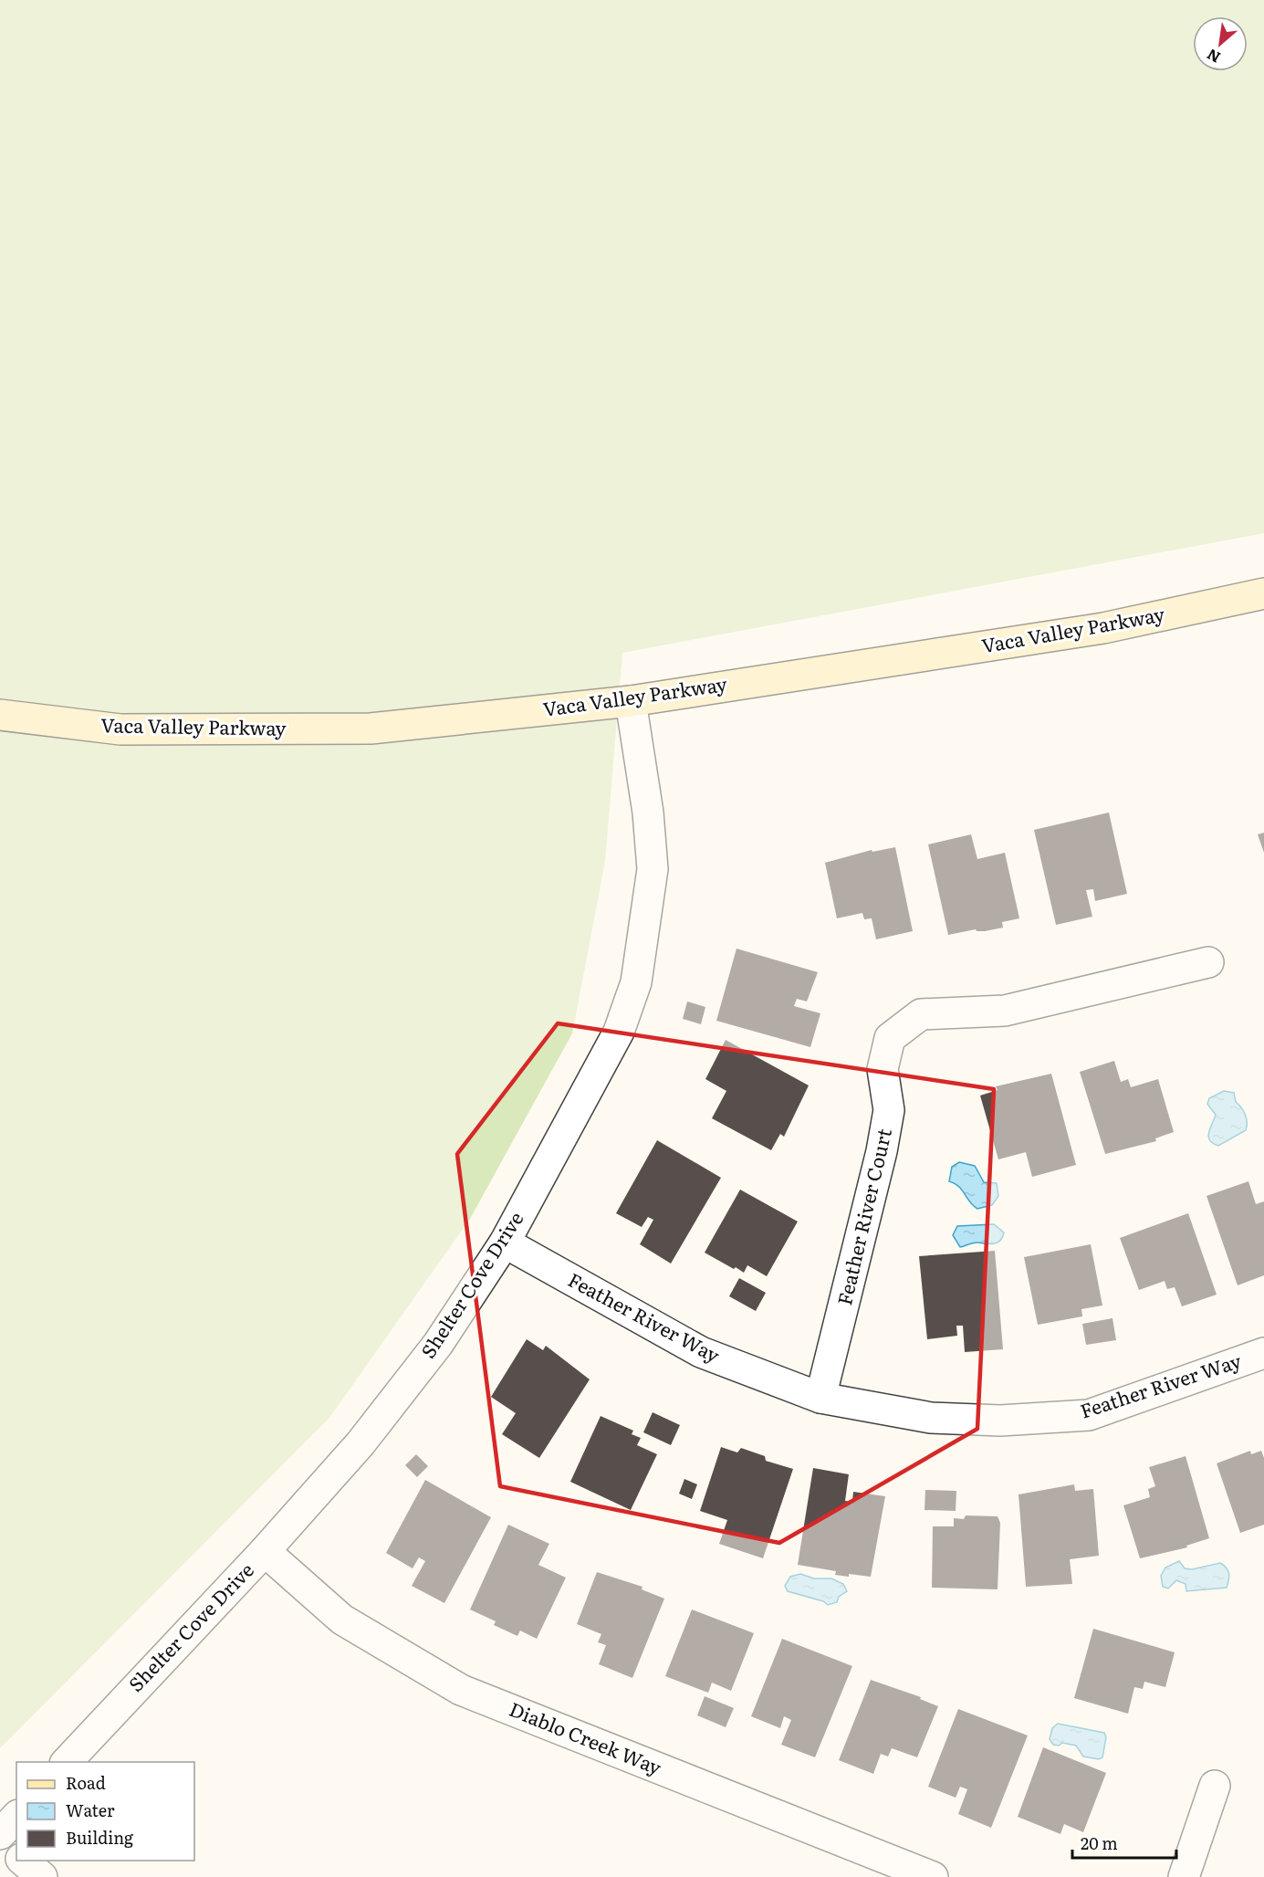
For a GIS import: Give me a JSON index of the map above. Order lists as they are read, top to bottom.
{
  "streets": {
    "street": [
      "Vaca Valley Parkway",
      "Feather River Court",
      "Shelter Cove Drive",
      "Feather River Way",
      "Diablo Creek Way"
    ]
  },
  "crossings": [
    ["Vaca Valley Parkway", "Shelter Cove Drive"],
    ["Feather River Court", "Feather River Way"],
    ["Shelter Cove Drive", "Feather River Way"],
    ["Shelter Cove Drive", "Diablo Creek Way"]
  ],
  "legend": ["Road", "Water", "Building"],
  "scale_bar": "20 m",
  "north": "bottom left"
}
